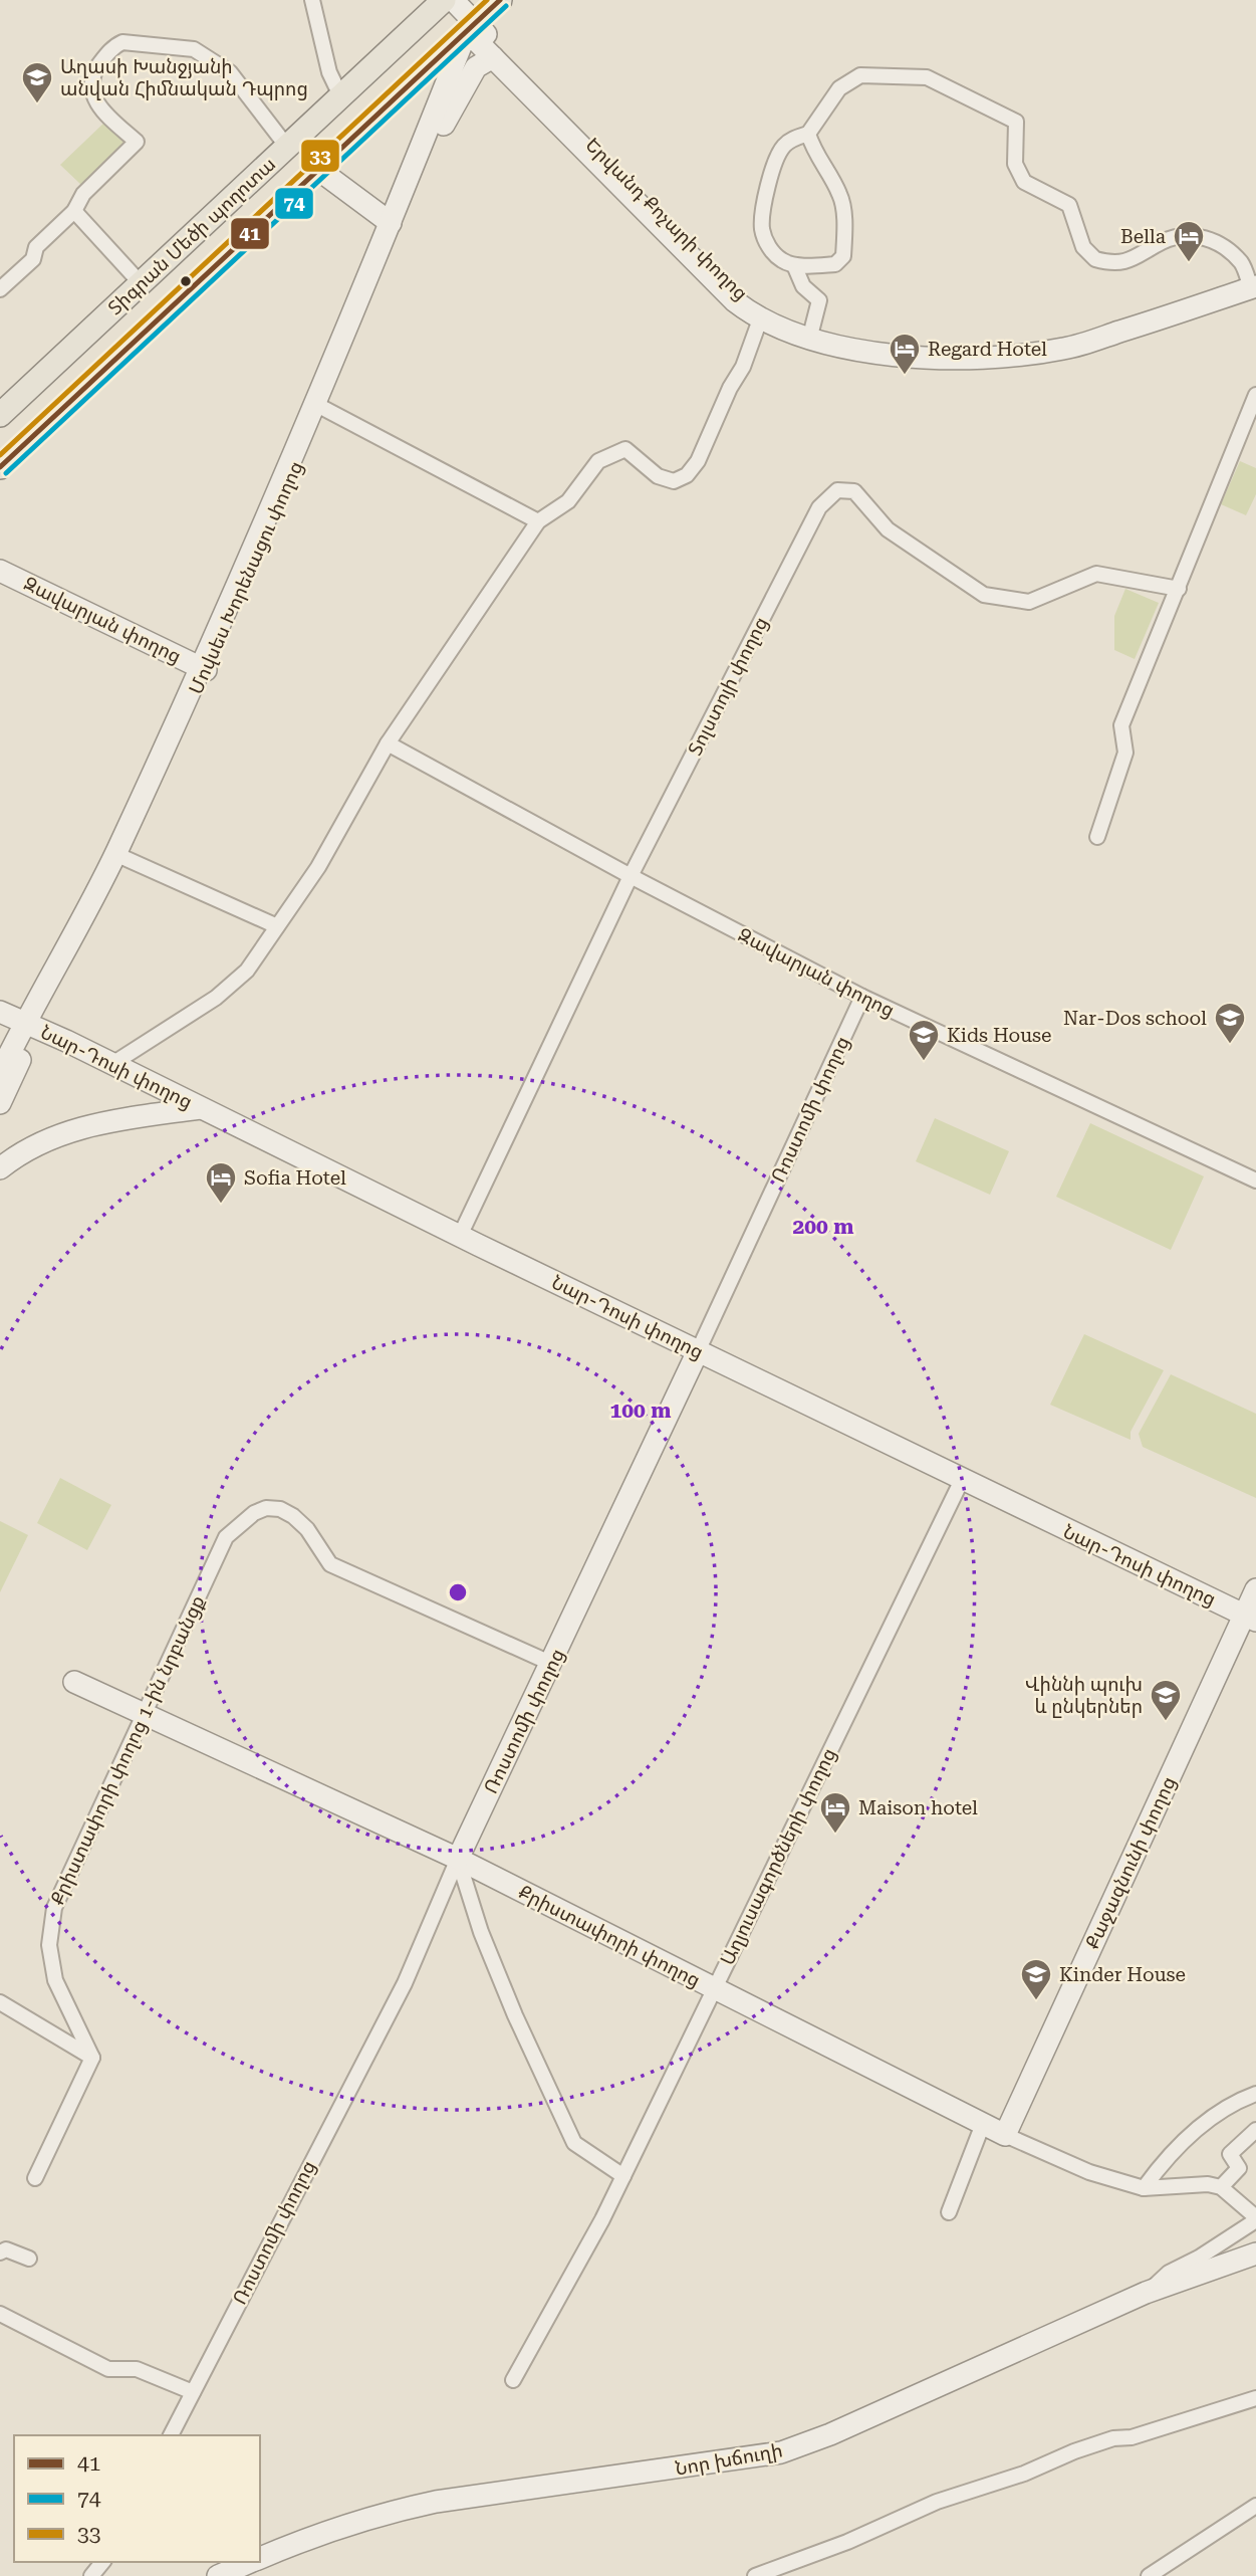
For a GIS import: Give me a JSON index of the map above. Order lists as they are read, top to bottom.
{
  "streets": {
    "main road": [
      "Երվանդ Քոչարի փողոց",
      "Տիգրան Մեծի պողոտա",
      "Մովսես Խորենացու փողոց",
      "Զավարյան փողոց",
      "Նար-Դոսի փողոց",
      "Ռոստոմի փողոց",
      "Քաջազնունի փողոց",
      "Քրիստափորի փողոց",
      "Նոր խճուղի"
    ],
    "street": ["Տոլստոյի փողոց", "Քրիստափորի փողոց 1-ին նրբանցք", "Աղյուսագործների փողոց"]
  },
  "crossings": [
    ["Երվանդ Քոչարի փողոց", "Տիգրան Մեծի պողոտա"],
    ["Երվանդ Քոչարի փողոց", "Մովսես Խորենացու փողոց"],
    ["Տիգրան Մեծի պողոտա", "Մովսես Խորենացու փողոց"],
    ["Մովսես Խորենացու փողոց", "Զավարյան փողոց"],
    ["Մովսես Խորենացու փողոց", "Նար-Դոսի փողոց"],
    ["Զավարյան փողոց", "Տոլստոյի փողոց"],
    ["Զավարյան փողոց", "Ռոստոմի փողոց"],
    ["Տոլստոյի փողոց", "Նար-Դոսի փողոց"],
    ["Նար-Դոսի փողոց", "Ռոստոմի փողոց"],
    ["Նար-Դոսի փողոց", "Աղյուսագործների փողոց"],
    ["Նար-Դոսի փողոց", "Քաջազնունի փողոց"],
    ["Ռոստոմի փողոց", "Քրիստափորի փողոց 1-ին նրբանցք"],
    ["Ռոստոմի փողոց", "Քրիստափորի փողոց"],
    ["Քրիստափորի փողոց 1-ին նրբանցք", "Քրիստափորի փողոց"],
    ["Աղյուսագործների փողոց", "Քրիստափորի փողոց"],
    ["Քաջազնունի փողոց", "Քրիստափորի փողոց"]
  ],
  "places": {
    "school or university": [
      "Աղասի Խանջյանի անվան Հիմնական Դպրոց",
      "Nar-Dos school",
      "Kids House",
      "Վիննի պուխ և ընկերներ",
      "Kinder House"
    ],
    "hotel": [
      "Bella",
      "Regard Hotel",
      "Sofia Hotel",
      "Maison hotel"
    ]
  },
  "lines": ["transit line 41", "transit line 33", "transit line 74"],
  "legend": ["41", "74", "33"],
  "rings": ["200 m", "100 m"]
}
